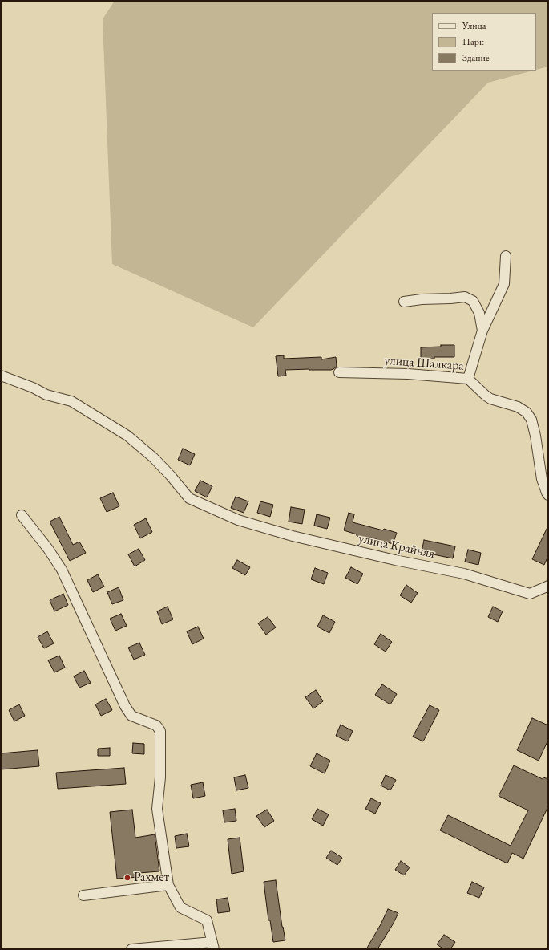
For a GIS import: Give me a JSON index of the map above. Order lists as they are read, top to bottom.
{
  "streets": {
    "street": ["улица Шалкара", "улица Крайняя"]
  },
  "places": ["Рахмет"],
  "legend": ["Улица", "Парк", "Здание"]
}
